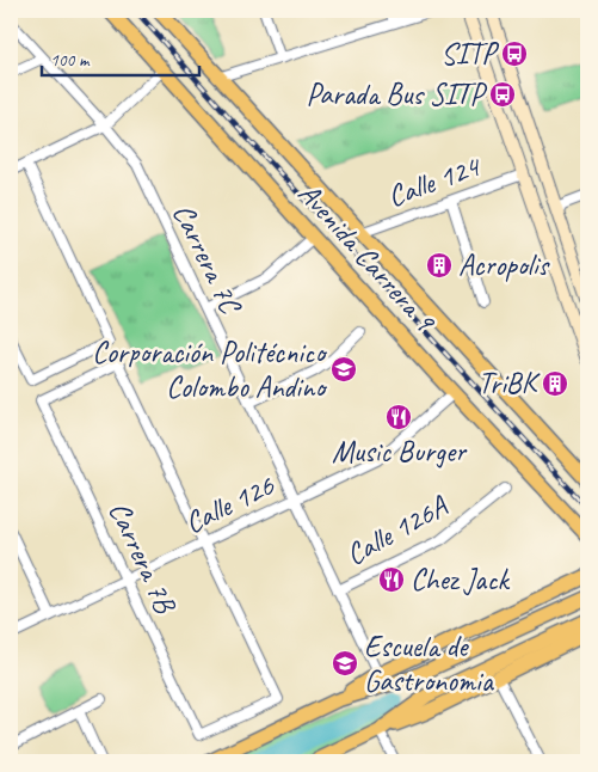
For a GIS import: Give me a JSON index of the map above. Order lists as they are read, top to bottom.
{
  "streets": {
    "main road": ["Avenida Carrera 9"],
    "street": [
      "Calle 124",
      "Carrera 7C",
      "Calle 126",
      "Calle 126A",
      "Carrera 7B"
    ]
  },
  "crossings": [
    ["Calle 124", "Avenida Carrera 9"],
    ["Avenida Carrera 9", "Calle 126"],
    ["Carrera 7C", "Calle 126"],
    ["Carrera 7C", "Calle 126A"],
    ["Calle 126", "Carrera 7B"]
  ],
  "places": {
    "bus stop": ["SITP", "Parada Bus SITP"],
    "building": ["Acropolis", "TriBK"],
    "school or university": ["Corporación Politécnico Colombo Andino", "Escuela de Gastronomia"],
    "restaurant": ["Music Burger", "Chez Jack"]
  },
  "scale_bar": "100 m"
}
